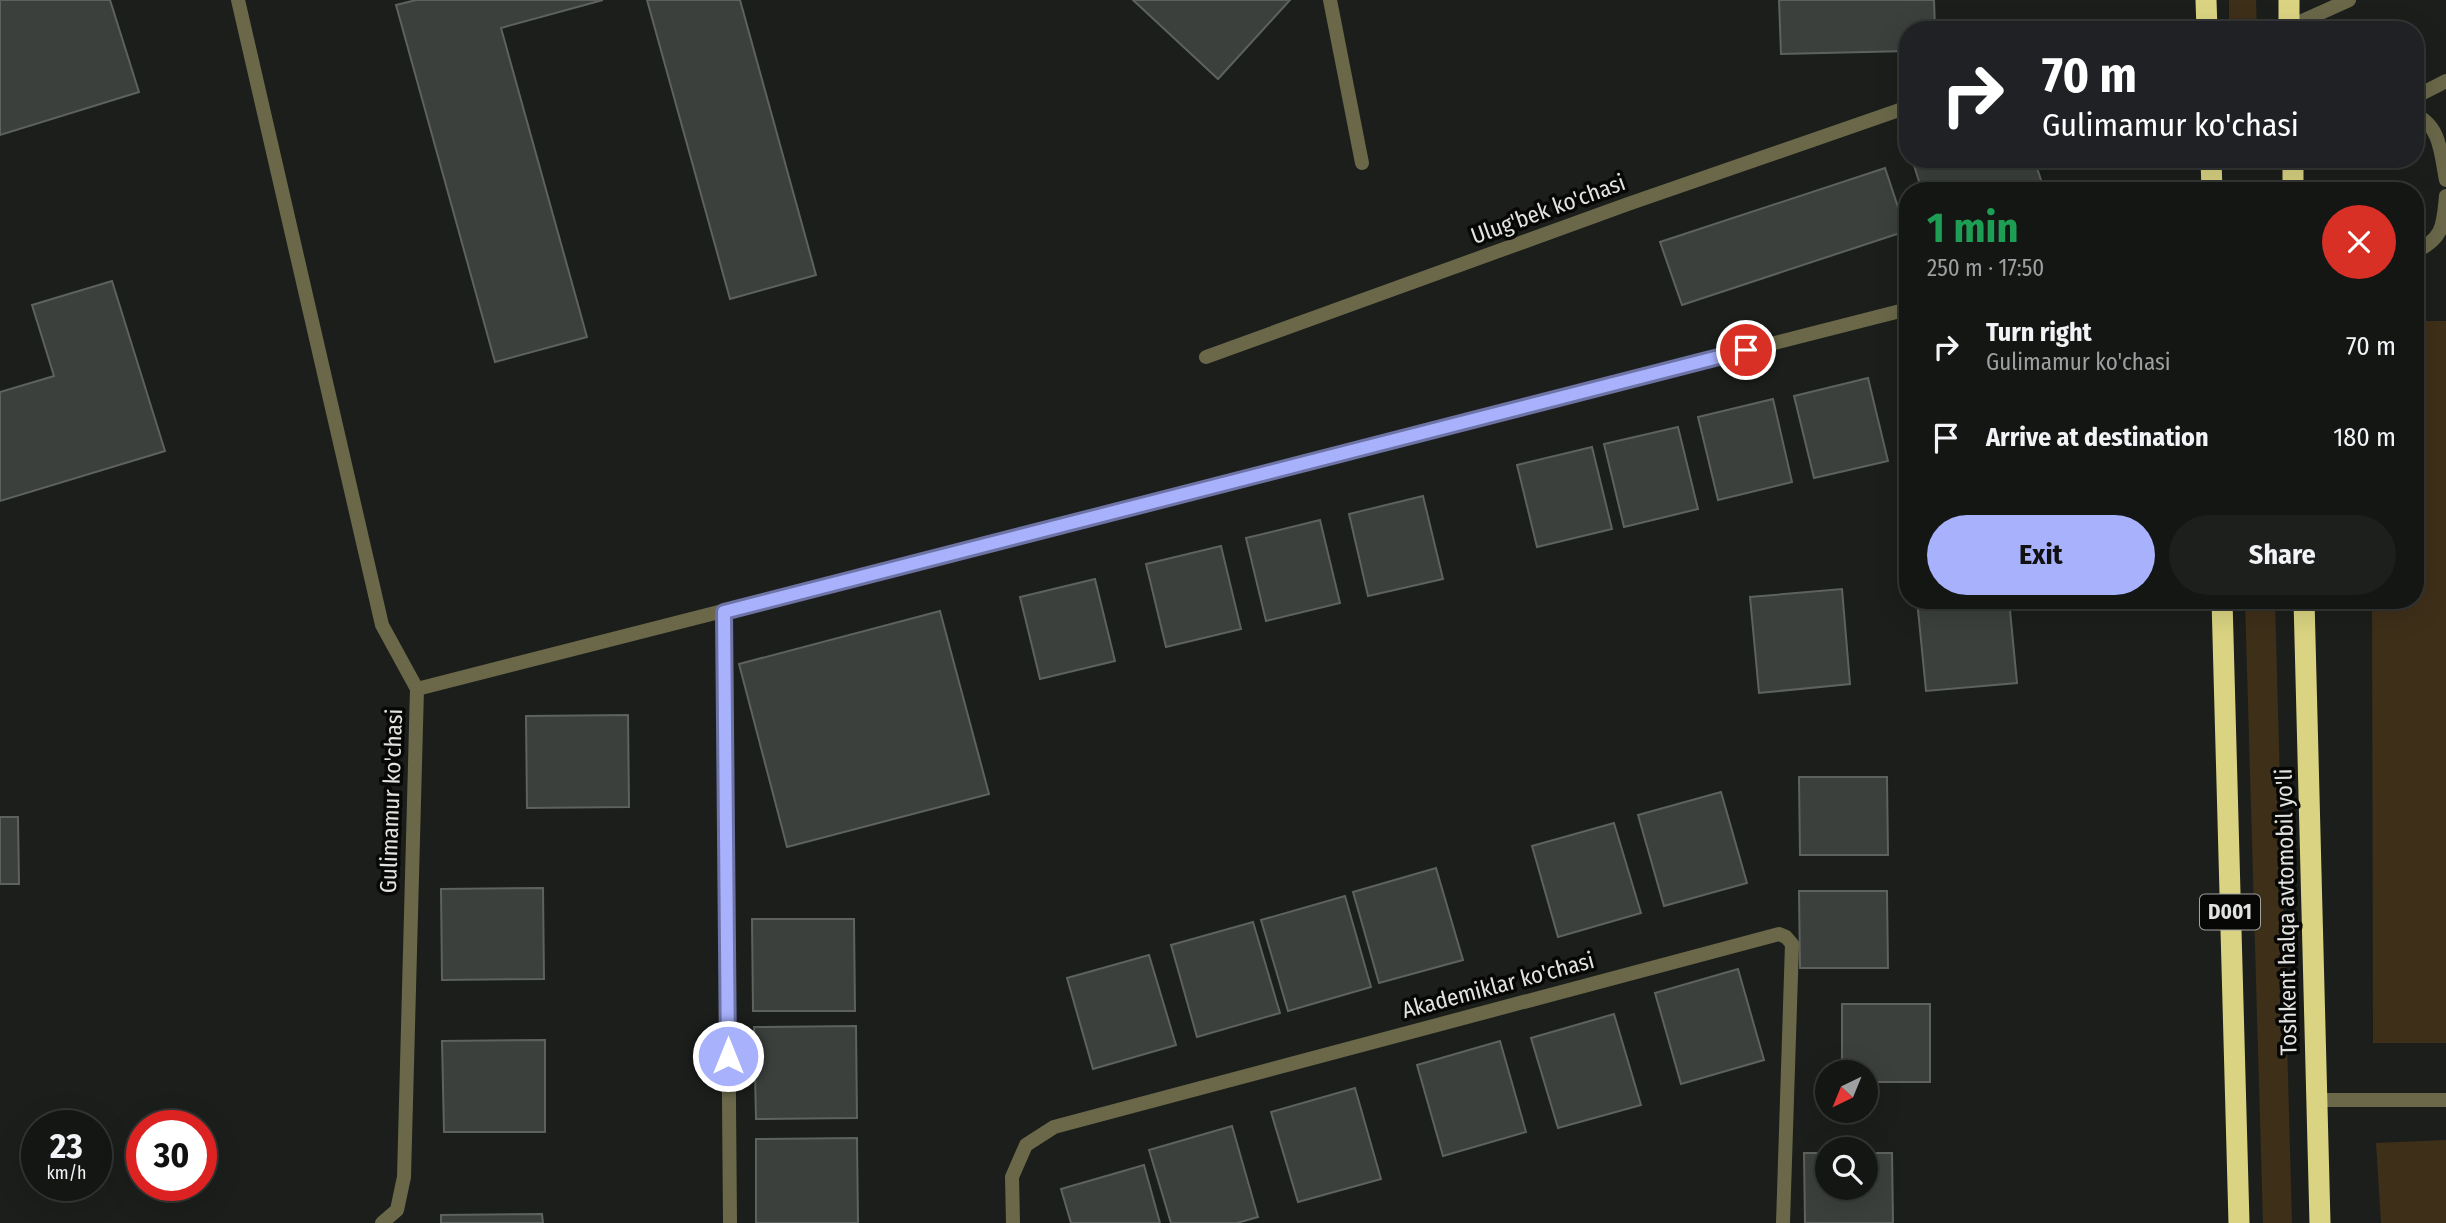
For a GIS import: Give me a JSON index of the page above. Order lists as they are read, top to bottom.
{
  "streets": {
    "highway": ["D001", "Toshkent halqa avtomobil yo'li"],
    "street": ["Ulug'bek ko'chasi", "Gulimamur ko'chasi", "Akademiklar ko'chasi"]
  },
  "north": "bottom left",
  "page": {
    "turn": ["70 m", "Gulimamur ko'chasi"],
    "heading": ["1 min", "250 m · 17:50"],
    "list": [
      {
        "name": "Turn right",
        "note": "Gulimamur ko'chasi",
        "value": "70 m"
      },
      {
        "name": "Arrive at destination",
        "value": "180 m"
      }
    ],
    "buttons": ["Exit", "Share"],
    "speed": "23 km/h",
    "limit": "30"
  }
}
